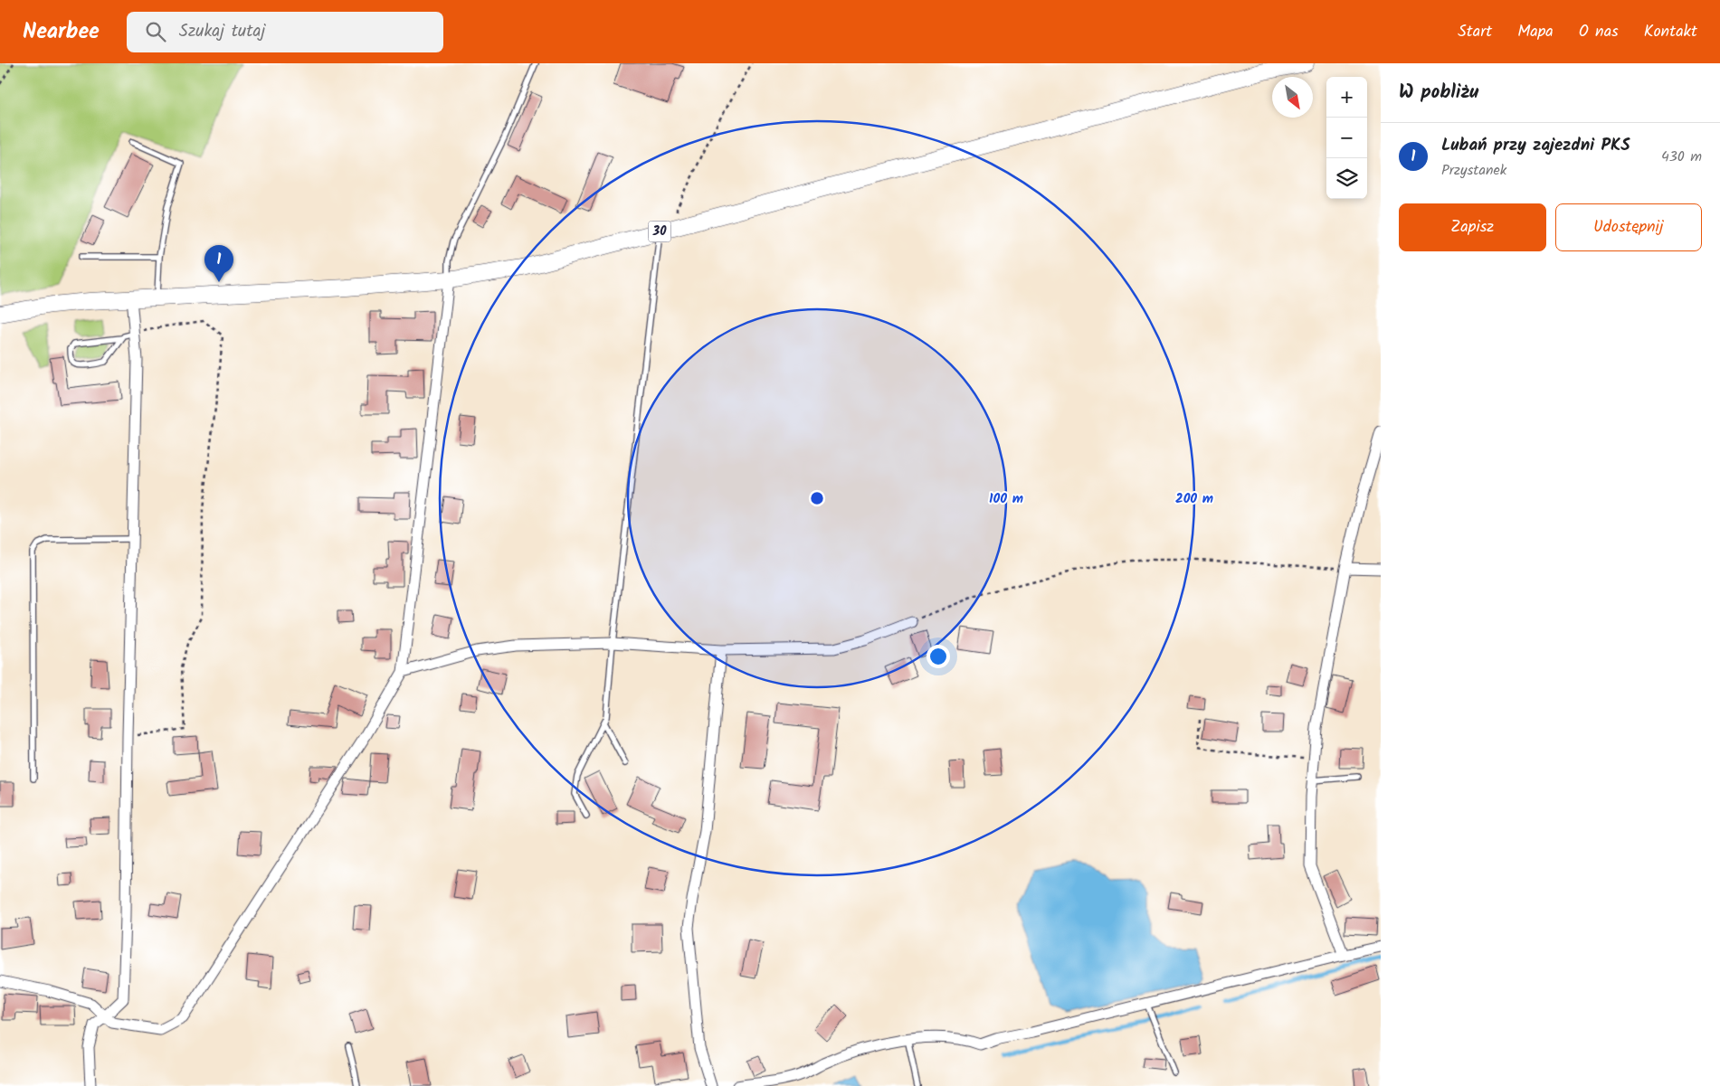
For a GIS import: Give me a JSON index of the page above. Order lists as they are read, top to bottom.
{
  "streets": {
    "main road": ["30"]
  },
  "north": "bottom right",
  "page": {
    "header": "Nearbee",
    "search": "Szukaj tutaj",
    "nav": [
      "Start",
      "Mapa",
      "O nas",
      "Kontakt"
    ],
    "heading": "W pobliżu",
    "map_buttons": ["+", "−"],
    "list": [
      {
        "mark": "1",
        "name": "Lubań przy zajezdni PKS",
        "note": "Przystanek",
        "value": "430 m"
      }
    ],
    "buttons": ["Zapisz", "Udostępnij"],
    "pins": "1"
  },
  "rings": ["100 m", "200 m"]
}
